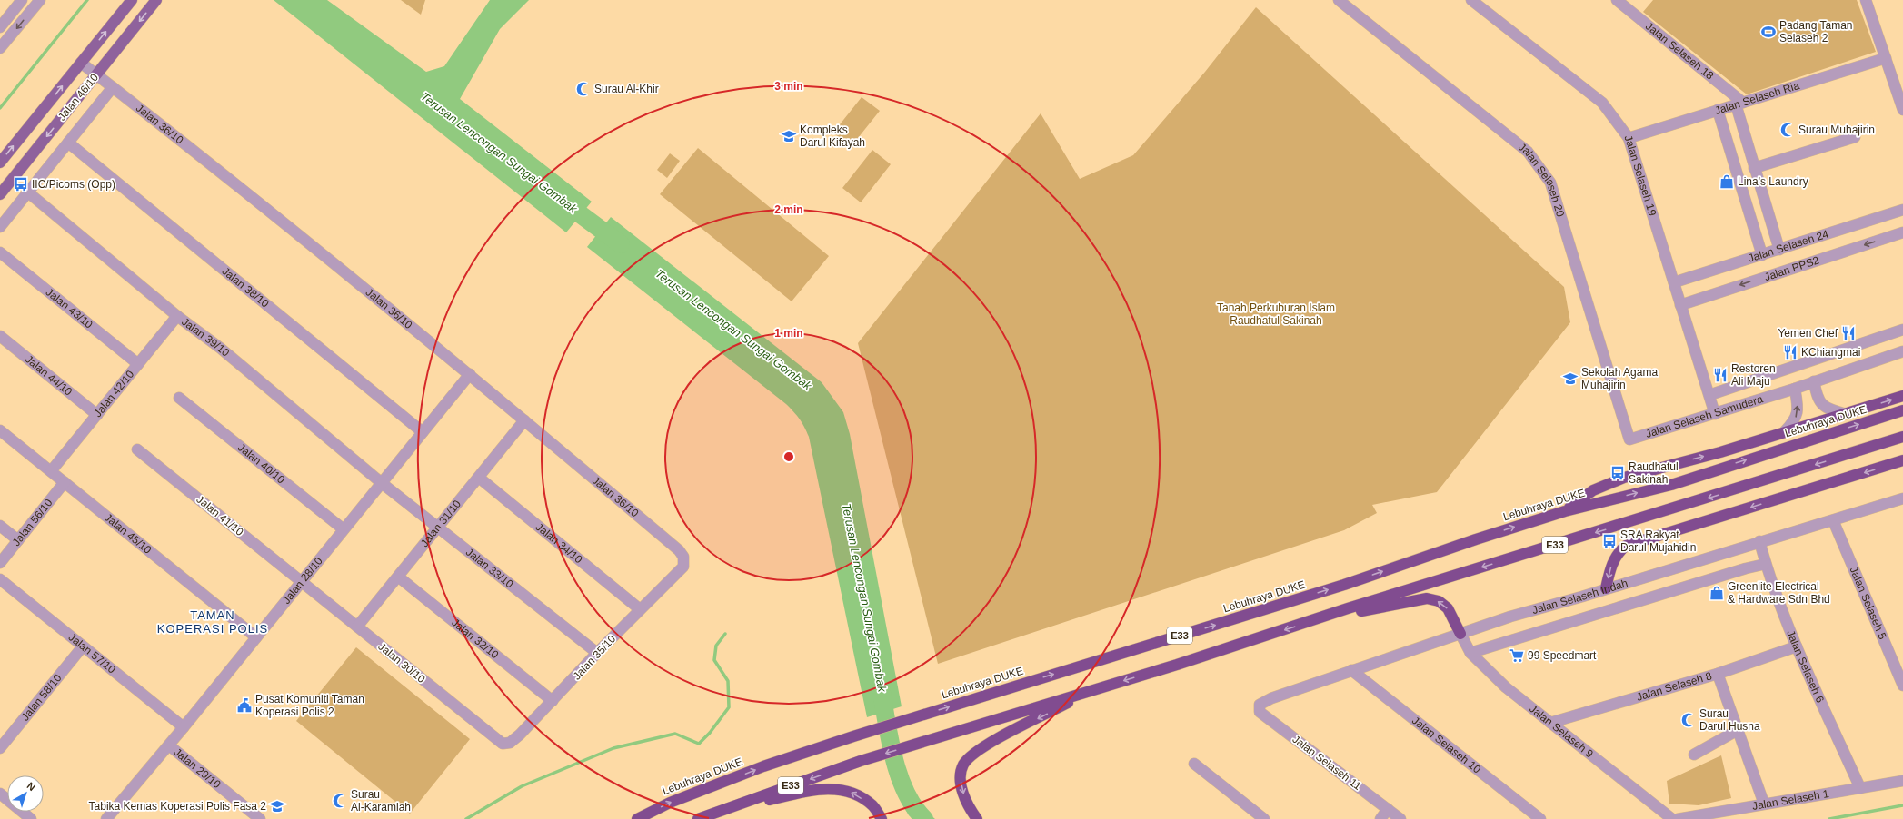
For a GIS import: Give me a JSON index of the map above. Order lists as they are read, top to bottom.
{
  "streets": {
    "highway": ["Lebuhraya DUKE", "E33"],
    "main road": ["Jalan 46/10"],
    "street": [
      "Jalan Selaseh 18",
      "Jalan Selaseh Ria",
      "Jalan 36/10",
      "Jalan Selaseh 19",
      "Jalan Selaseh 20",
      "Jalan Selaseh 24",
      "Jalan PPS2",
      "Jalan 38/10",
      "Jalan 43/10",
      "Jalan 39/10",
      "Jalan 44/10",
      "Jalan 42/10",
      "Jalan Selaseh Samudera",
      "Jalan 40/10",
      "Jalan 41/10",
      "Jalan 56/10",
      "Jalan 31/10",
      "Jalan 45/10",
      "Jalan 34/10",
      "Jalan 33/10",
      "Jalan 28/10",
      "Jalan Selaseh Indah",
      "Jalan Selaseh 5",
      "Jalan 32/10",
      "Jalan 57/10",
      "Jalan 35/10",
      "Jalan 30/10",
      "Jalan Selaseh 6",
      "Jalan Selaseh 8",
      "Jalan 58/10",
      "Jalan Selaseh 9",
      "Jalan Selaseh 10",
      "Jalan Selaseh 11",
      "Jalan 29/10",
      "Jalan Selaseh 1"
    ]
  },
  "crossings": [
    ["Jalan Selaseh 18", "Jalan Selaseh Ria"],
    ["Jalan 46/10", "Jalan 36/10"],
    ["Jalan 46/10", "Jalan 38/10"],
    ["Jalan 46/10", "Jalan 39/10"],
    ["Jalan Selaseh Ria", "Jalan Selaseh 19"],
    ["Jalan 36/10", "Jalan 31/10"],
    ["Jalan 36/10", "Jalan 28/10"],
    ["Jalan 36/10", "Jalan 35/10"],
    ["Jalan Selaseh 19", "Jalan Selaseh 24"],
    ["Jalan Selaseh 19", "Jalan PPS2"],
    ["Jalan Selaseh 19", "Jalan Selaseh Samudera"],
    ["Jalan Selaseh 20", "Jalan Selaseh Samudera"],
    ["Jalan 38/10", "Jalan 28/10"],
    ["Jalan 43/10", "Jalan 42/10"],
    ["Jalan 39/10", "Jalan 42/10"],
    ["Jalan 39/10", "Jalan 33/10"],
    ["Jalan 39/10", "Jalan 28/10"],
    ["Jalan 44/10", "Jalan 42/10"],
    ["Jalan 42/10", "Jalan 45/10"],
    ["Jalan 40/10", "Jalan 28/10"],
    ["Jalan 41/10", "Jalan 28/10"],
    ["Jalan 41/10", "Jalan 30/10"],
    ["Jalan 56/10", "Jalan 45/10"],
    ["Jalan 31/10", "Jalan 34/10"],
    ["Jalan 31/10", "Jalan 33/10"],
    ["Jalan 31/10", "Jalan 32/10"],
    ["Jalan 31/10", "Jalan 30/10"],
    ["Jalan 45/10", "Jalan 28/10"],
    ["Jalan 34/10", "Jalan 35/10"],
    ["Jalan 33/10", "Jalan 28/10"],
    ["Jalan 33/10", "Jalan 35/10"],
    ["Jalan 28/10", "Jalan 57/10"],
    ["Jalan 28/10", "Jalan 30/10"],
    ["Jalan 28/10", "Jalan 29/10"],
    ["Jalan Selaseh Indah", "Jalan Selaseh 5"],
    ["Jalan Selaseh Indah", "Jalan Selaseh 6"],
    ["Jalan Selaseh Indah", "Jalan Selaseh 9"],
    ["Jalan Selaseh Indah", "Jalan Selaseh 10"],
    ["Jalan Selaseh Indah", "Jalan Selaseh 11"],
    ["Jalan 32/10", "Jalan 35/10"],
    ["Jalan 57/10", "Jalan 58/10"],
    ["Jalan 35/10", "Jalan 30/10"],
    ["Jalan Selaseh 6", "Jalan Selaseh 8"],
    ["Jalan Selaseh 6", "Jalan Selaseh 1"],
    ["Jalan Selaseh 8", "Jalan Selaseh 9"]
  ],
  "districts": ["TAMAN KOPERASI POLIS"],
  "water": ["Terusan Lencongan Sungai Gombak"],
  "parks": ["Tanah Perkuburan Islam Raudhatul Sakinah"],
  "places": {
    "sports": ["Padang Taman Selaseh 2"],
    "mosque": [
      "Surau Al-Khir",
      "Surau Muhajirin",
      "Surau Darul Husna",
      "Surau Al-Karamiah"
    ],
    "school or university": ["Kompleks Darul Kifayah", "Sekolah Agama Muhajirin", "Tabika Kemas Koperasi Polis Fasa 2"],
    "shop": ["Lina's Laundry", "Greenlite Electrical & Hardware Sdn Bhd"],
    "bus stop": ["IIC/Picoms (Opp)", "Raudhatul Sakinah", "SRA Rakyat Darul Mujahidin"],
    "restaurant": ["Yemen Chef", "KChiangmai", "Restoren Ali Maju"],
    "supermarket": ["99 Speedmart"],
    "public building": ["Pusat Komuniti Taman Koperasi Polis 2"]
  },
  "north": "top right",
  "rings": ["3 min", "2 min", "1 min"]
}
